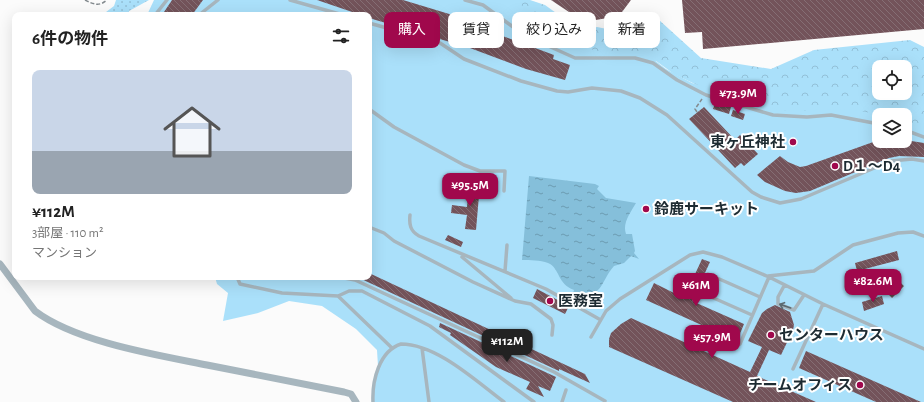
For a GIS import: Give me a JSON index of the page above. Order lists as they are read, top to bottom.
{
  "places": [
    "東ヶ丘神社",
    "D１～D4",
    "鈴鹿サーキット",
    "医務室",
    "センターハウス",
    "チームオフィス"
  ],
  "page": {
    "chip": [
      "購入",
      "賃貸",
      "絞り込み",
      "新着"
    ],
    "heading": "6件の物件",
    "list": [
      {
        "name": "¥112M",
        "note": "3部屋 · 110 m² · マンション"
      }
    ],
    "price": [
      "¥73.9M",
      "¥95.5M",
      "¥82.6M",
      "¥61M",
      "¥57.9M",
      "¥112M"
    ]
  }
}
